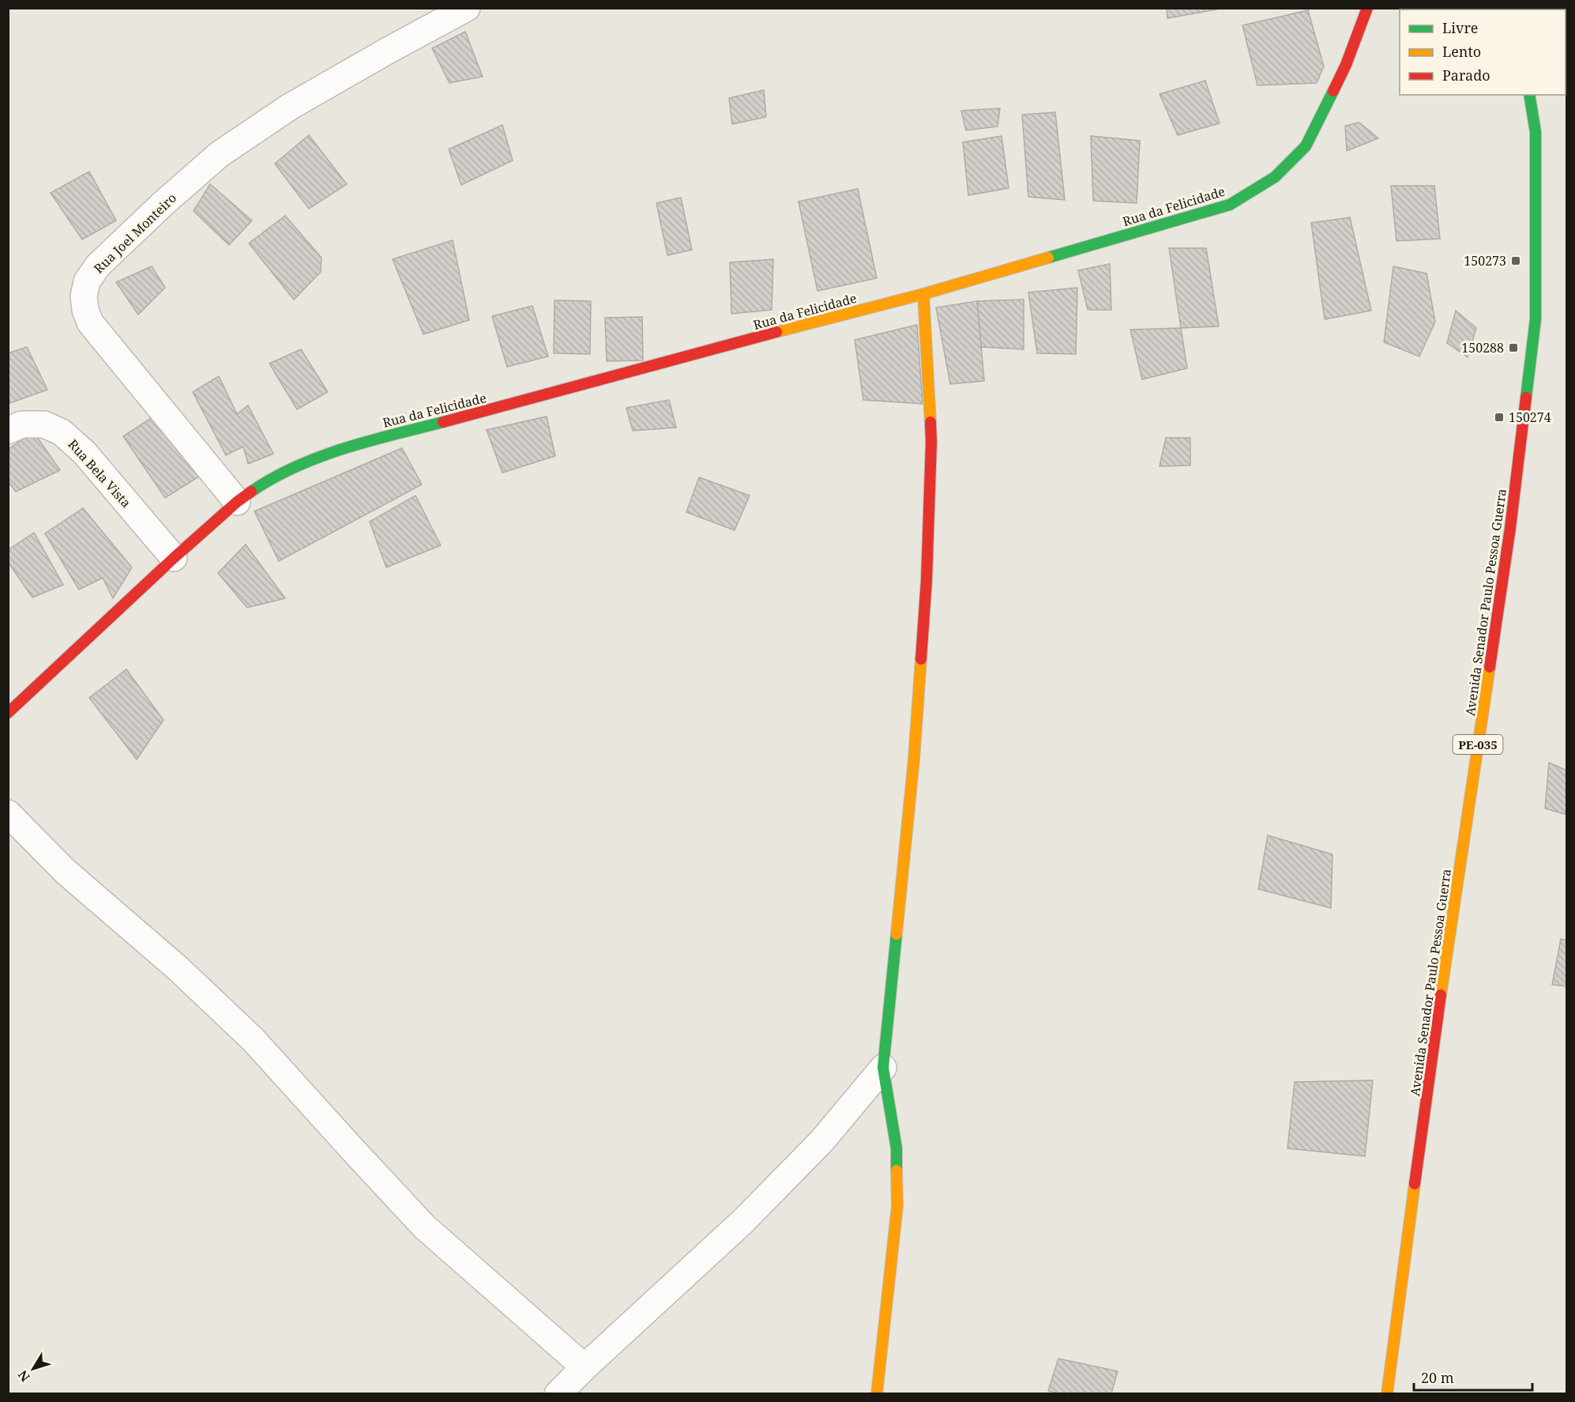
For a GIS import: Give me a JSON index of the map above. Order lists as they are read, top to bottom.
{
  "streets": {
    "street": [
      "Rua da Felicidade",
      "Rua Joel Monteiro",
      "Rua Bela Vista",
      "Avenida Senador Paulo Pessoa Guerra",
      "PE-035"
    ]
  },
  "crossings": [
    ["Rua da Felicidade", "Rua Joel Monteiro"],
    ["Rua da Felicidade", "Rua Bela Vista"]
  ],
  "places": {
    "transit": ["150273", "150288", "150274"]
  },
  "legend": ["Livre", "Lento", "Parado"],
  "scale_bar": "20 m",
  "north": "bottom left"
}
